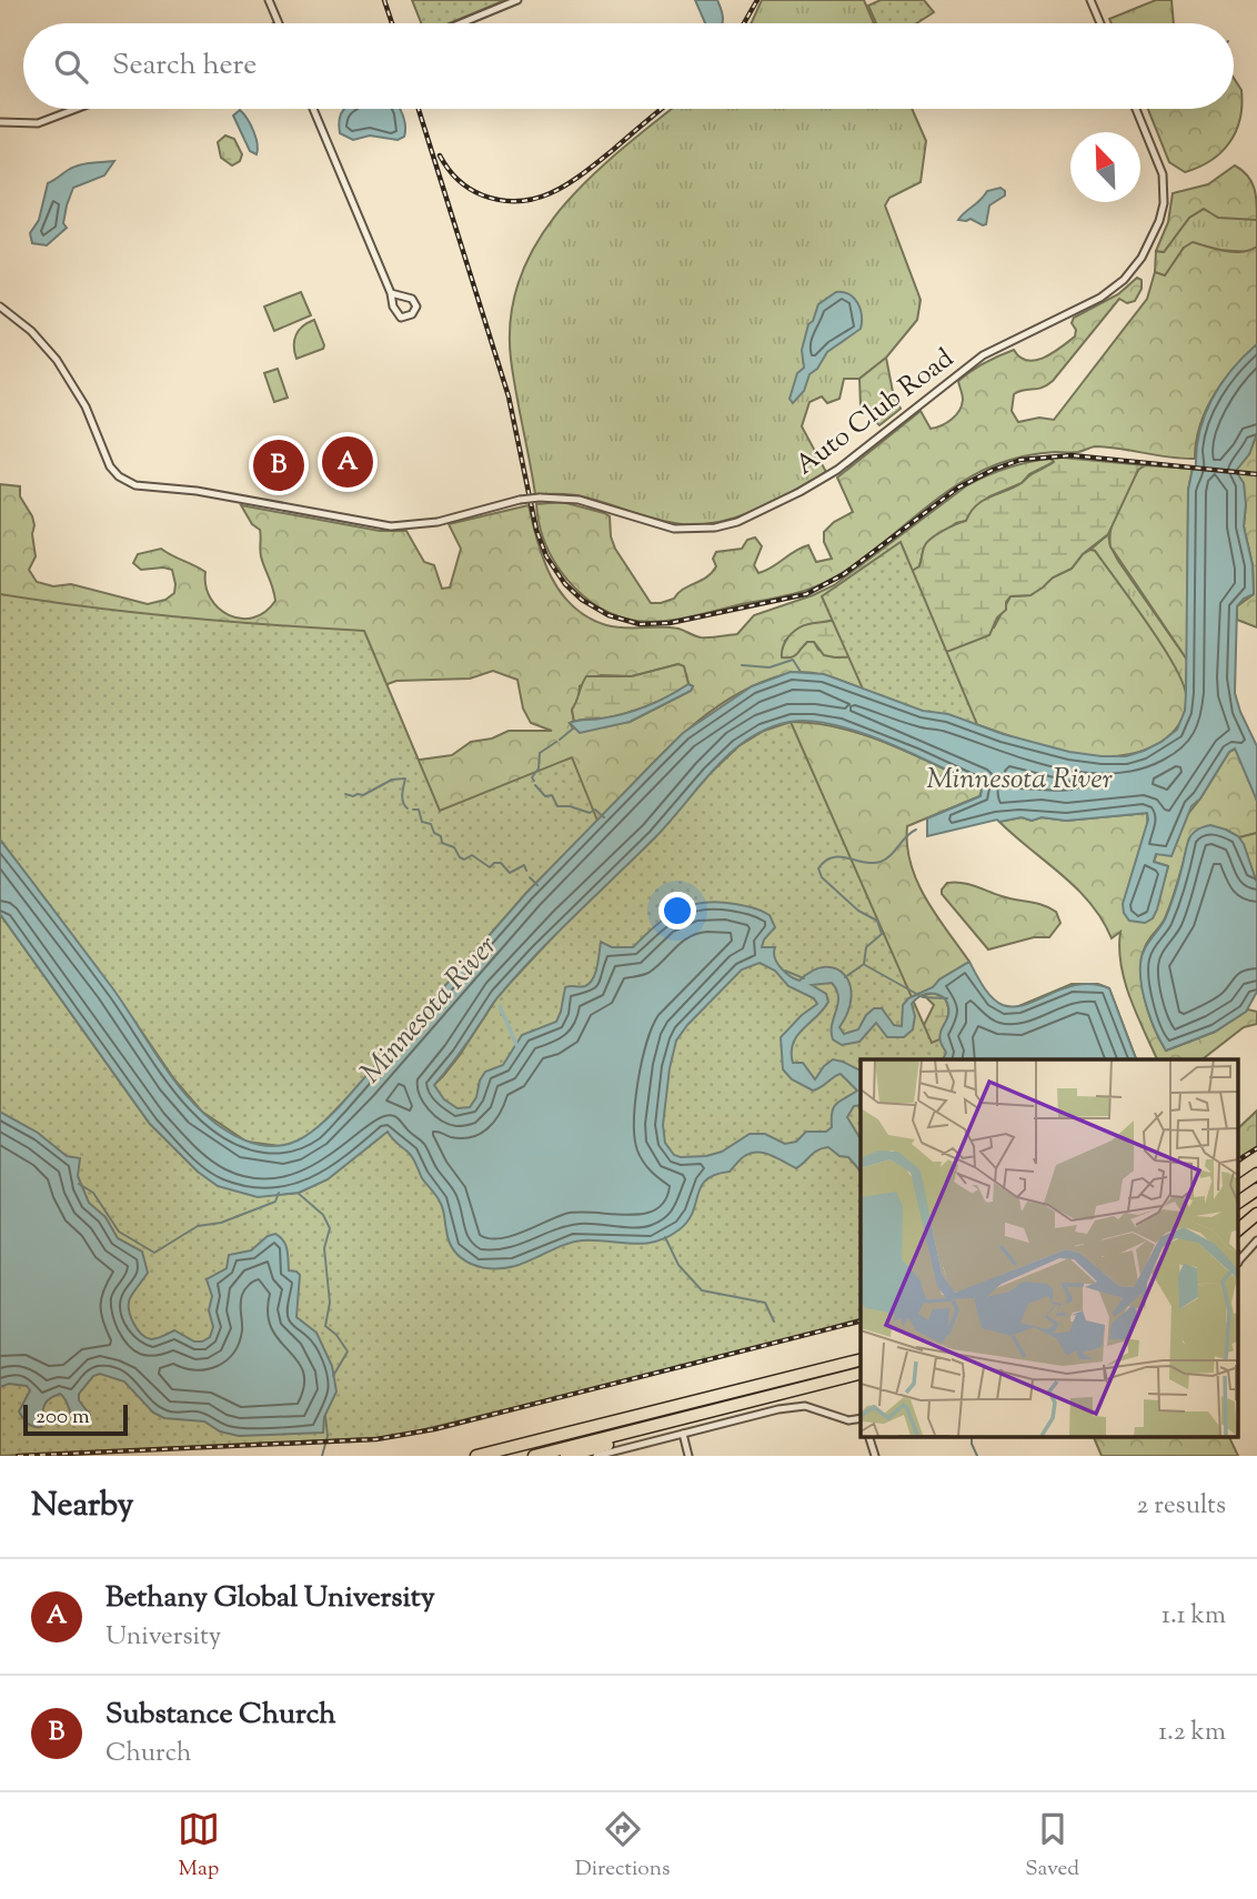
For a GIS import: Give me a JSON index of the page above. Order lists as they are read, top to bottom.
{
  "streets": {
    "street": ["Auto Club Road"]
  },
  "water": ["Minnesota River"],
  "scale_bar": "200 m",
  "north": "top left",
  "page": {
    "search": "Search here",
    "pins": ["A", "B"],
    "scale": "200 m",
    "heading": ["Nearby", "2 results"],
    "list": [
      {
        "mark": "A",
        "name": "Bethany Global University",
        "note": "University",
        "value": "1.1 km"
      },
      {
        "mark": "B",
        "name": "Substance Church",
        "note": "Church",
        "value": "1.2 km"
      }
    ],
    "nav": ["Map", "Directions", "Saved"]
  }
}
